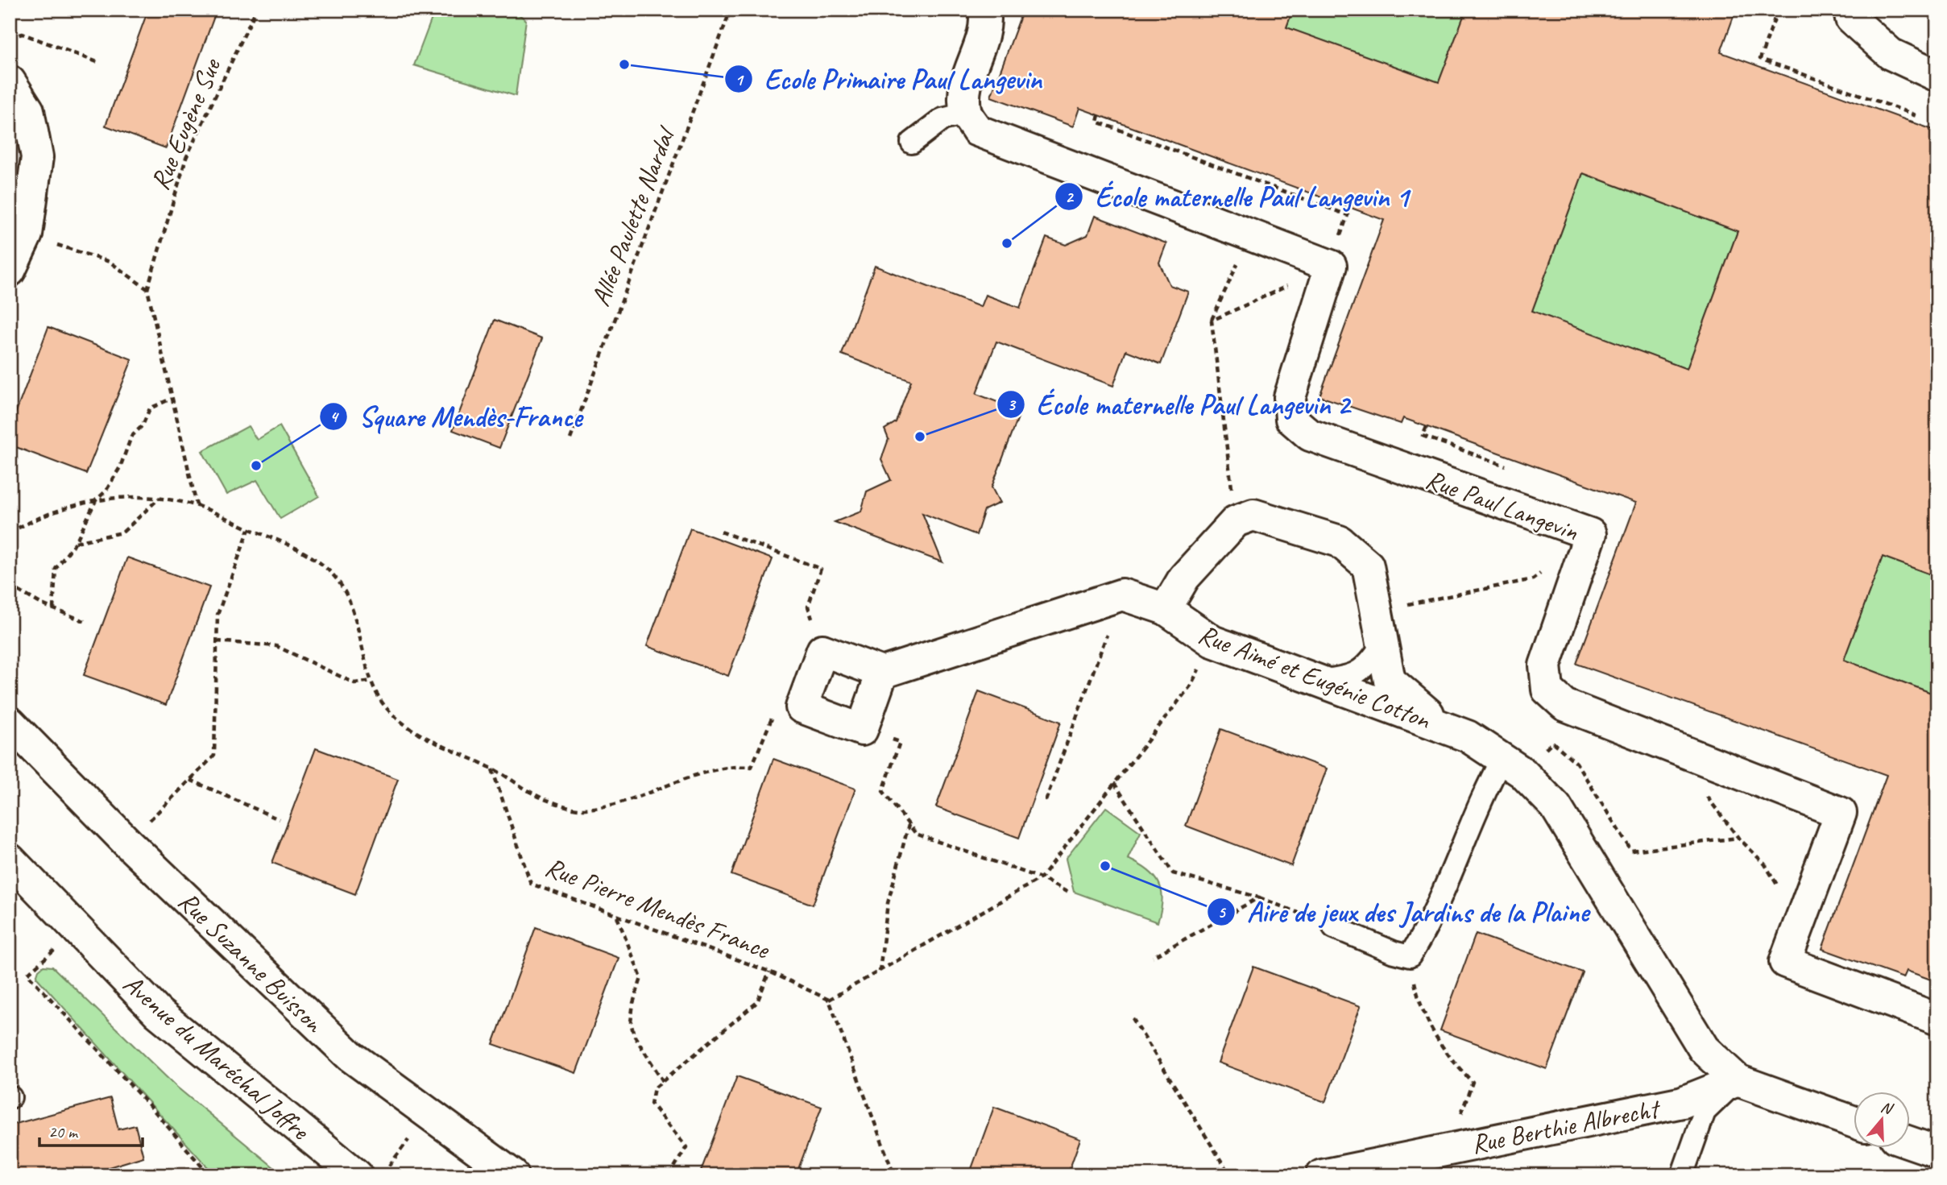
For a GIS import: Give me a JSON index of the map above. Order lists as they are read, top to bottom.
{
  "streets": {
    "street": [
      "Rue Paul Langevin",
      "Rue Aimé et Eugénie Cotton",
      "Rue Suzanne Buisson",
      "Avenue du Maréchal Joffre",
      "Rue Berthie Albrecht"
    ],
    "path": ["Rue Eugène Sue", "Allée Paulette Nardal", "Rue Pierre Mendès France"]
  },
  "crossings": [
    ["Rue Aimé et Eugénie Cotton", "Rue Berthie Albrecht"]
  ],
  "places": [
    "Ecole Primaire Paul Langevin",
    "École maternelle Paul Langevin 1",
    "École maternelle Paul Langevin 2",
    "Square Mendès-France",
    "Aire de jeux des Jardins de la Plaine"
  ],
  "scale_bar": "20 m",
  "north": "top"
}
